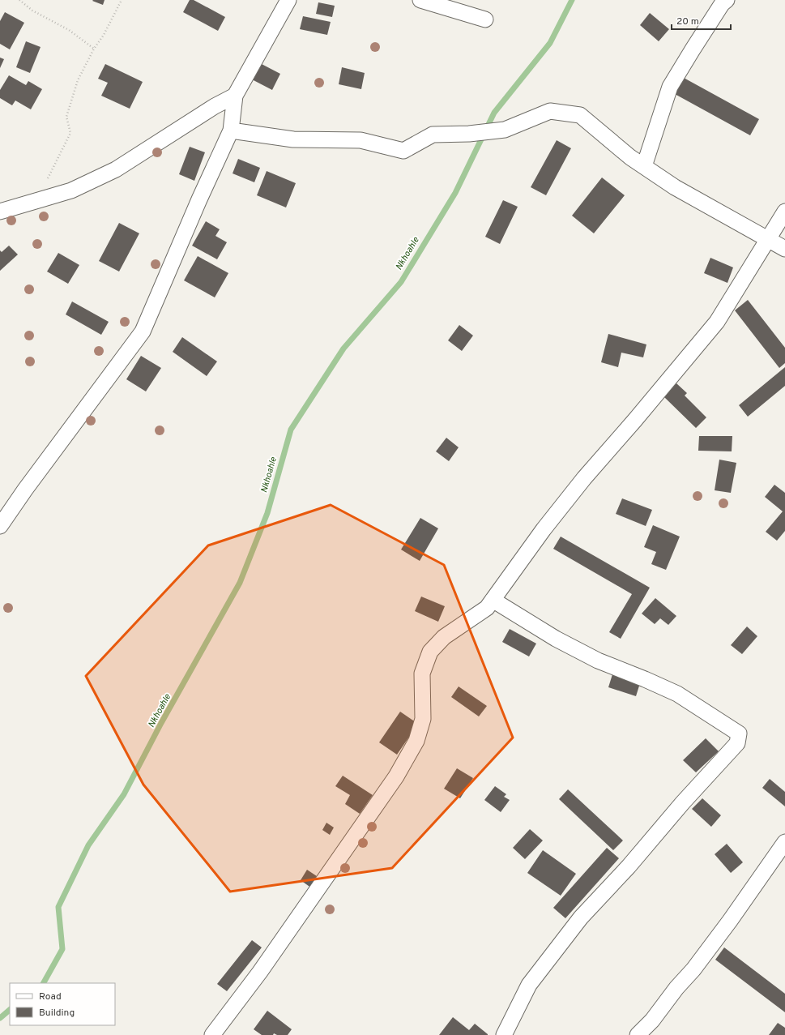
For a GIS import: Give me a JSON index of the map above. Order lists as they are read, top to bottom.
{
  "water": ["Nkhoahle"],
  "legend": ["Road", "Building"],
  "scale_bar": "20 m"
}
